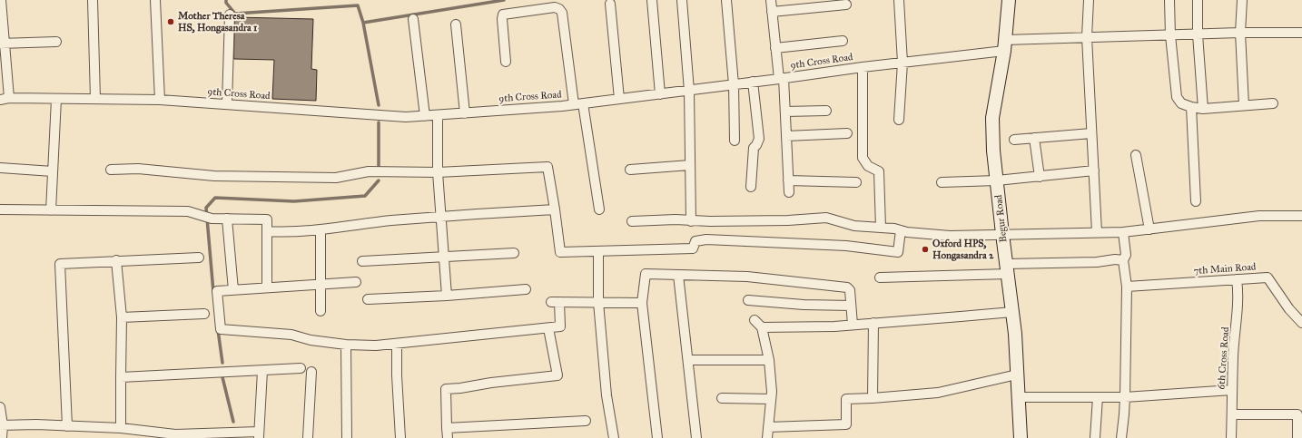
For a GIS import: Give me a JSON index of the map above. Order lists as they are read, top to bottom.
{
  "streets": {
    "main road": ["Begur Road"],
    "street": ["9th Cross Road", "7th Main Road", "6th Cross Road"]
  },
  "crossings": [
    ["9th Cross Road", "Begur Road"],
    ["7th Main Road", "6th Cross Road"]
  ],
  "places": ["Mother Theresa HS, Hongasandra 1", "Oxford HPS, Hongasandra 2"]
}
